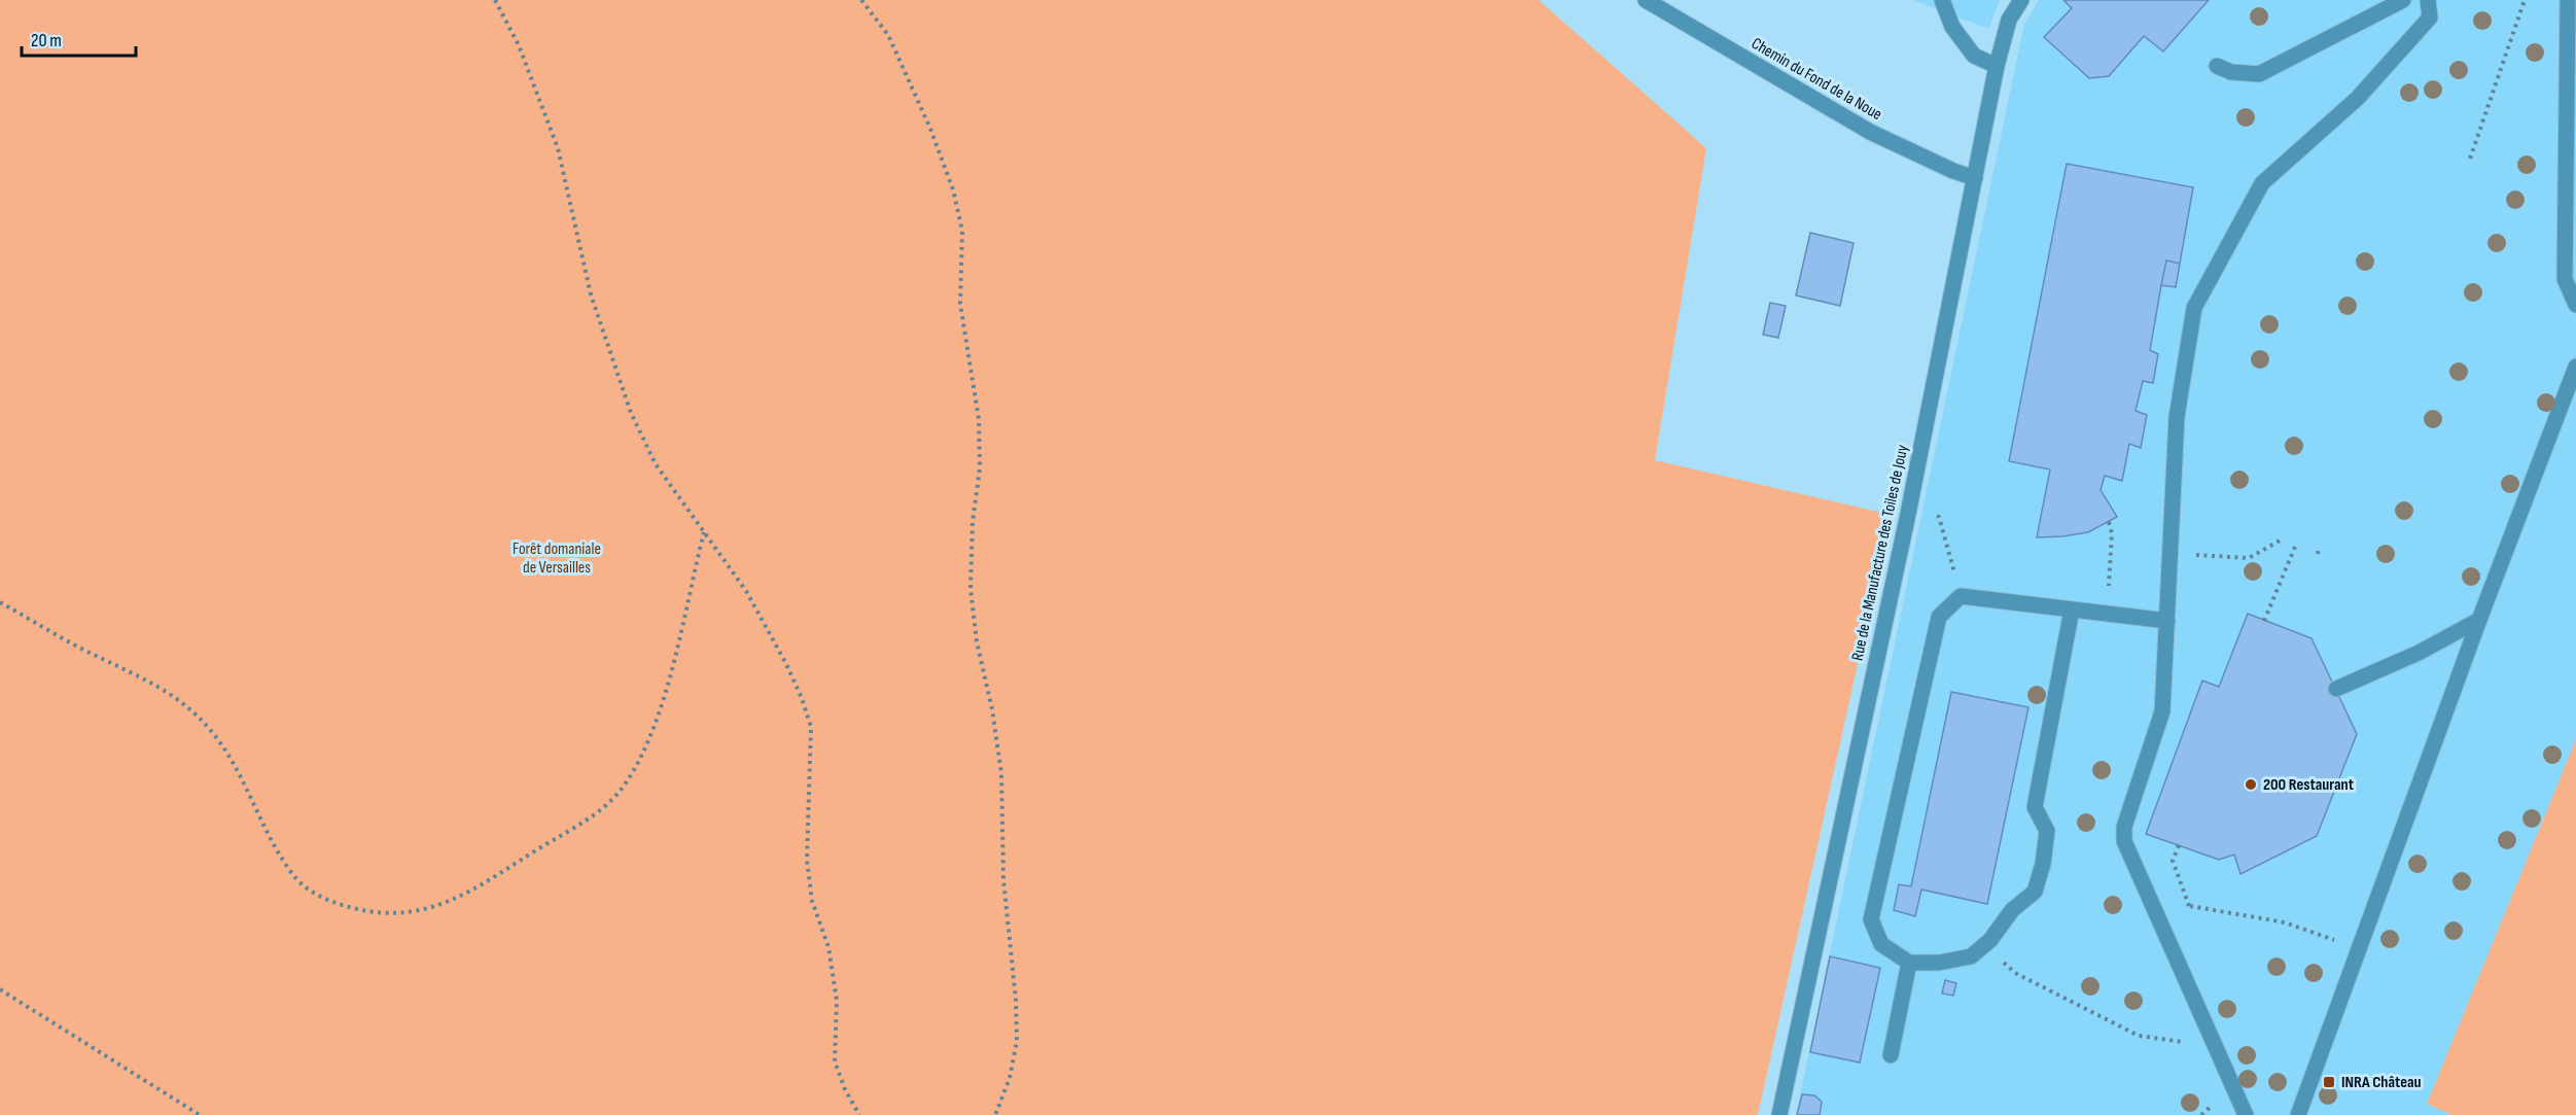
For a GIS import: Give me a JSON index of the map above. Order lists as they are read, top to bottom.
{
  "streets": {
    "street": ["Chemin du Fond de la Noue", "Rue de la Manufacture des Toiles de Jouy"]
  },
  "crossings": [
    ["Chemin du Fond de la Noue", "Rue de la Manufacture des Toiles de Jouy"]
  ],
  "parks": ["Forêt domaniale de Versailles"],
  "places": {
    "other": ["200 Restaurant"],
    "transit": ["INRA Château"]
  },
  "scale_bar": "20 m"
}
